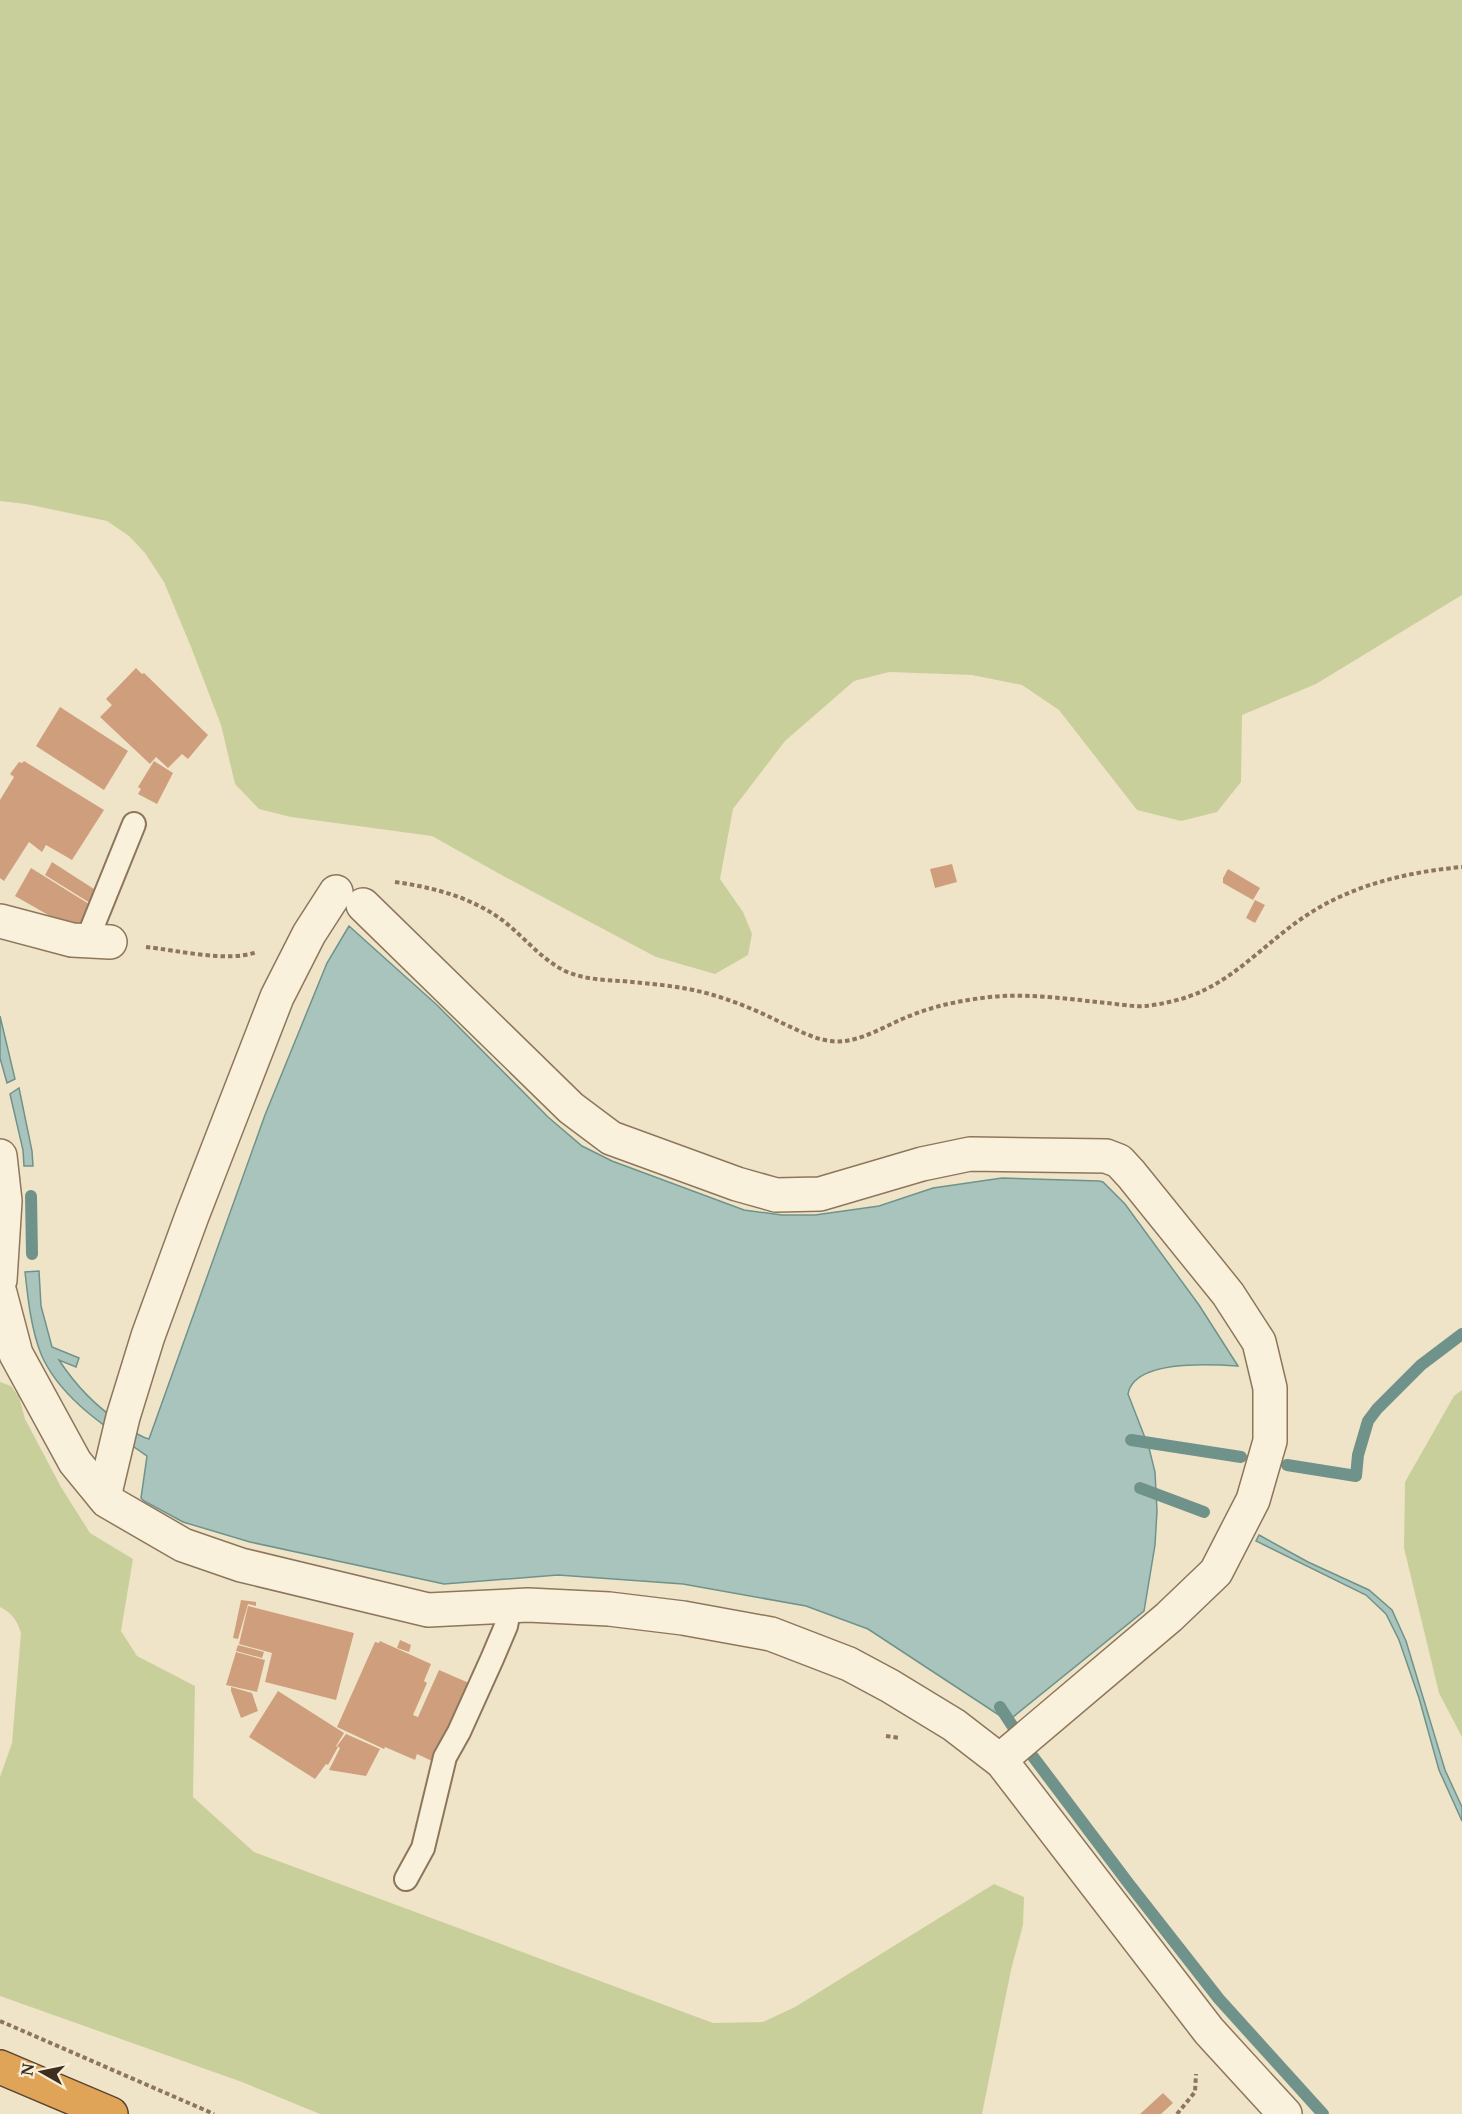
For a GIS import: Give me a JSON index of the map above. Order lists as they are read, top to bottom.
{
  "north": "left"
}
